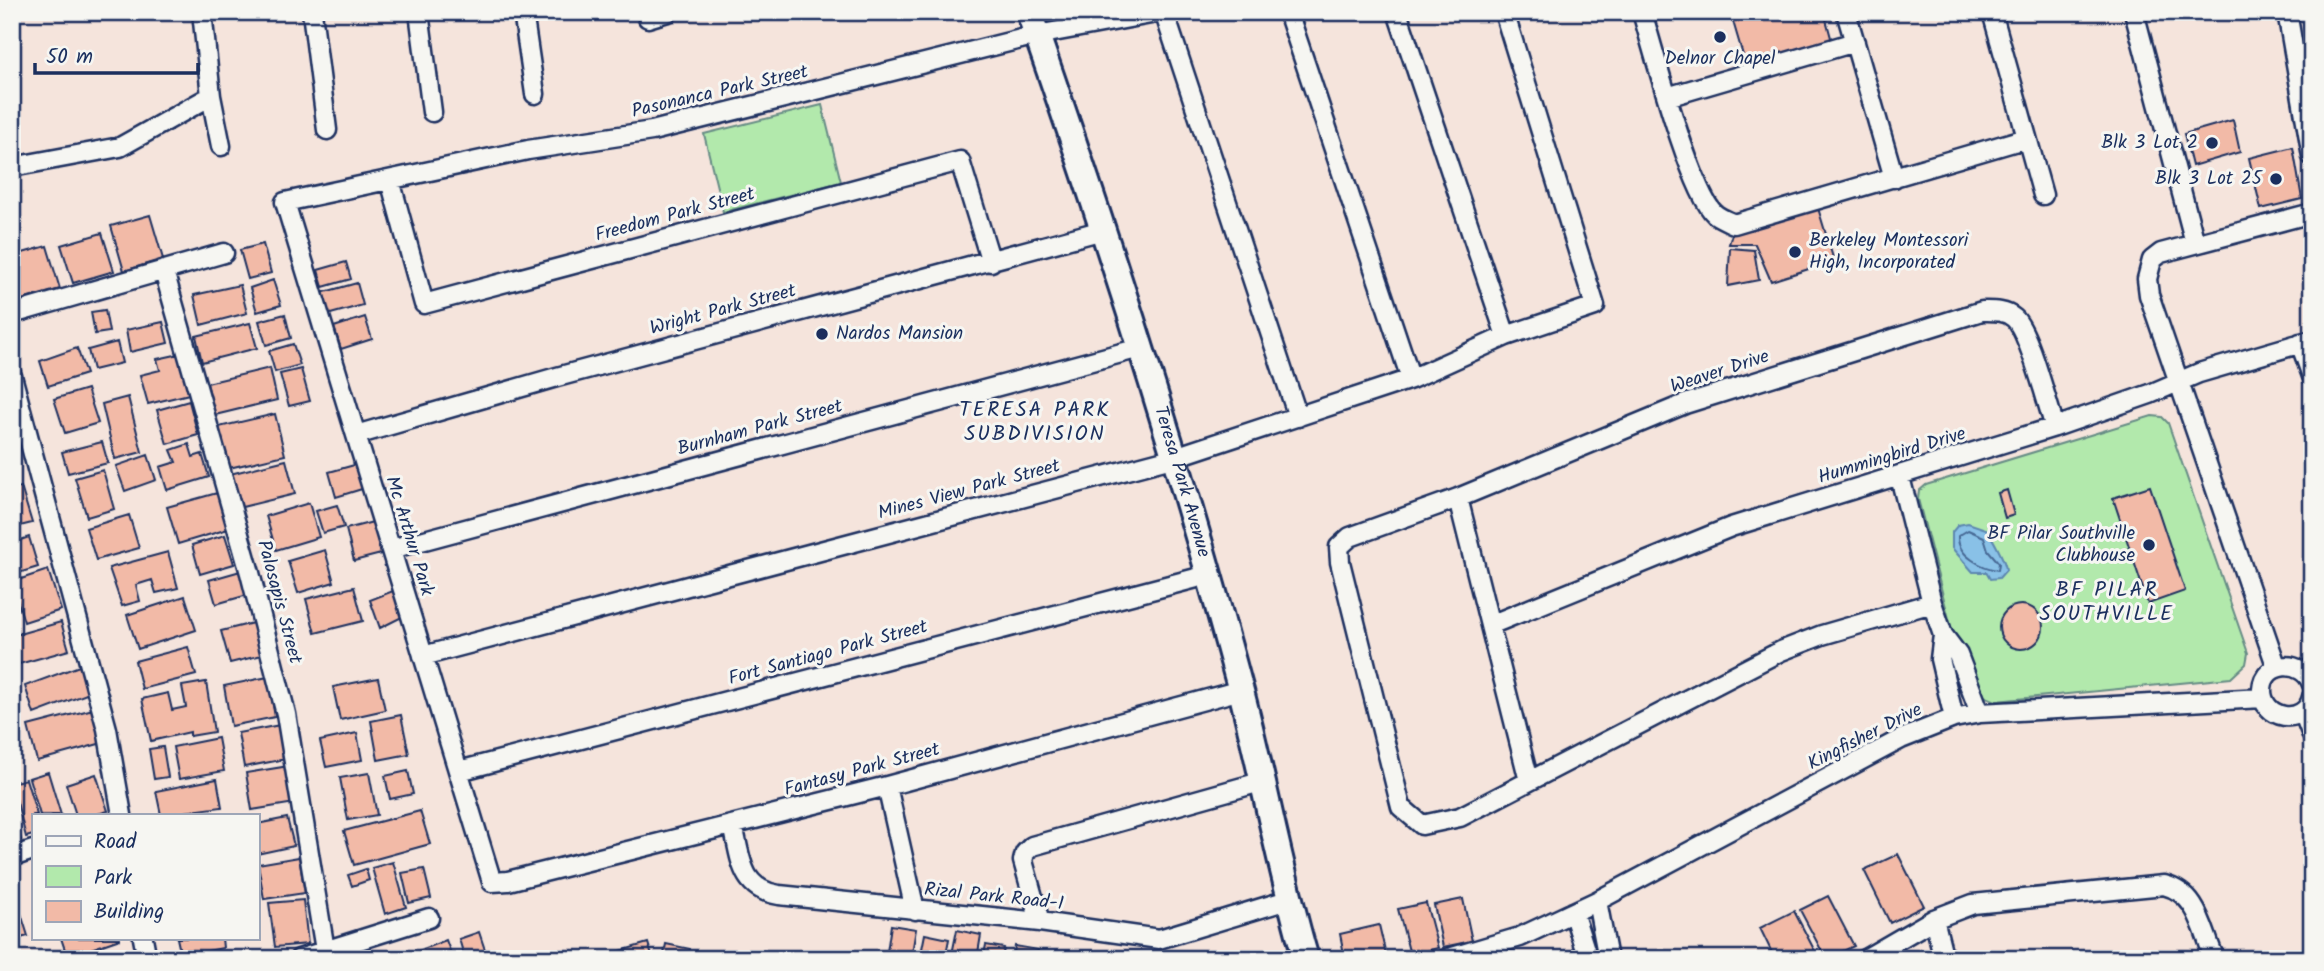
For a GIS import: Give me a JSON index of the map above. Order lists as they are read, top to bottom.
{
  "streets": {
    "street": [
      "Pasonanca Park Street",
      "Freedom Park Street",
      "Wright Park Street",
      "Weaver Drive",
      "Burnham Park Street",
      "Hummingbird Drive",
      "Teresa Park Avenue",
      "Mines View Park Street",
      "Mc Arthur Park",
      "Palosapis Street",
      "Fort Santiago Park Street",
      "Kingfisher Drive",
      "Fantasy Park Street",
      "Rizal Park Road-1"
    ]
  },
  "crossings": [
    ["Pasonanca Park Street", "Freedom Park Street"],
    ["Pasonanca Park Street", "Teresa Park Avenue"],
    ["Pasonanca Park Street", "Mc Arthur Park"],
    ["Freedom Park Street", "Wright Park Street"],
    ["Wright Park Street", "Teresa Park Avenue"],
    ["Wright Park Street", "Mc Arthur Park"],
    ["Weaver Drive", "Hummingbird Drive"],
    ["Burnham Park Street", "Teresa Park Avenue"],
    ["Burnham Park Street", "Mc Arthur Park"],
    ["Teresa Park Avenue", "Mines View Park Street"],
    ["Teresa Park Avenue", "Fort Santiago Park Street"],
    ["Teresa Park Avenue", "Fantasy Park Street"],
    ["Teresa Park Avenue", "Rizal Park Road-1"],
    ["Mines View Park Street", "Mc Arthur Park"],
    ["Mc Arthur Park", "Fort Santiago Park Street"],
    ["Mc Arthur Park", "Fantasy Park Street"],
    ["Fantasy Park Street", "Rizal Park Road-1"]
  ],
  "districts": ["TERESA PARK SUBDIVISION", "BF PILAR SOUTHVILLE"],
  "places": [
    "Delnor Chapel",
    "Blk 3 Lot 2",
    "Blk 3 Lot 25",
    "Berkeley Montessori High, Incorporated",
    "Nardos Mansion",
    "BF Pilar Southville Clubhouse"
  ],
  "legend": ["Road", "Park", "Building"],
  "scale_bar": "50 m"
}
